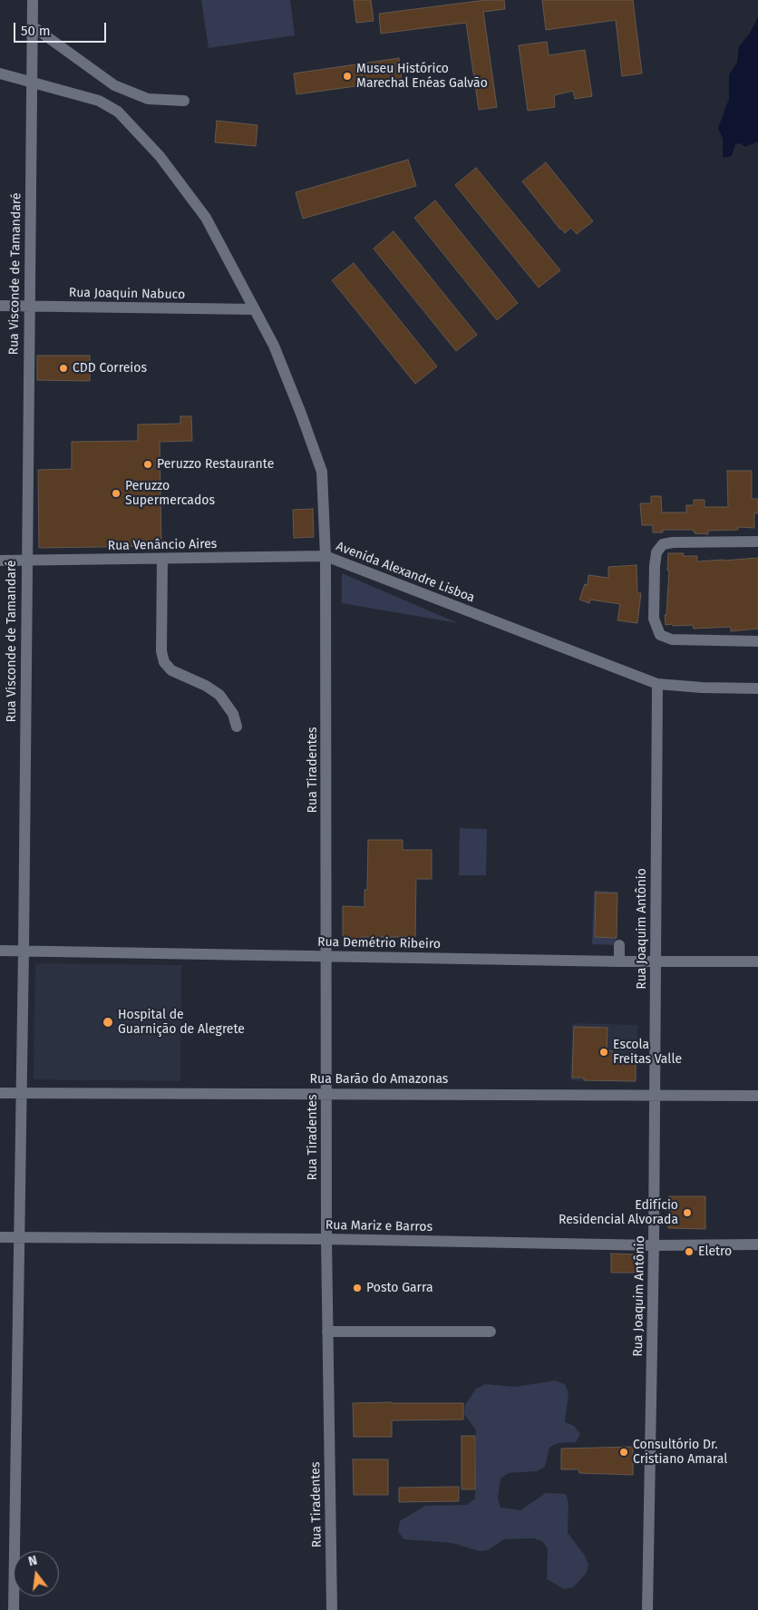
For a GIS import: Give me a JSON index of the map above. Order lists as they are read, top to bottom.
{
  "streets": {
    "street": [
      "Rua Visconde de Tamandaré",
      "Rua Joaquin Nabuco",
      "Rua Venâncio Aires",
      "Avenida Alexandre Lisboa",
      "Rua Tiradentes",
      "Rua Joaquim Antônio",
      "Rua Demétrio Ribeiro",
      "Rua Barão do Amazonas",
      "Rua Mariz e Barros"
    ]
  },
  "crossings": [
    ["Rua Visconde de Tamandaré", "Rua Joaquin Nabuco"],
    ["Rua Visconde de Tamandaré", "Rua Venâncio Aires"],
    ["Rua Visconde de Tamandaré", "Avenida Alexandre Lisboa"],
    ["Rua Visconde de Tamandaré", "Rua Demétrio Ribeiro"],
    ["Rua Visconde de Tamandaré", "Rua Barão do Amazonas"],
    ["Rua Visconde de Tamandaré", "Rua Mariz e Barros"],
    ["Rua Joaquin Nabuco", "Avenida Alexandre Lisboa"],
    ["Rua Venâncio Aires", "Avenida Alexandre Lisboa"],
    ["Rua Venâncio Aires", "Rua Tiradentes"],
    ["Avenida Alexandre Lisboa", "Rua Tiradentes"],
    ["Avenida Alexandre Lisboa", "Rua Joaquim Antônio"],
    ["Rua Tiradentes", "Rua Demétrio Ribeiro"],
    ["Rua Tiradentes", "Rua Barão do Amazonas"],
    ["Rua Tiradentes", "Rua Mariz e Barros"],
    ["Rua Joaquim Antônio", "Rua Demétrio Ribeiro"],
    ["Rua Joaquim Antônio", "Rua Barão do Amazonas"],
    ["Rua Joaquim Antônio", "Rua Mariz e Barros"]
  ],
  "places": [
    "Museu Histórico Marechal Enéas Galvão",
    "CDD Correios",
    "Peruzzo Restaurante",
    "Peruzzo Supermercados",
    "Hospital de Guarnição de Alegrete",
    "Escola Freitas Valle",
    "Edifício Residencial Alvorada",
    "Eletro",
    "Posto Garra",
    "Consultório Dr. Cristiano Amaral"
  ],
  "scale_bar": "50 m",
  "north": "top"
}
